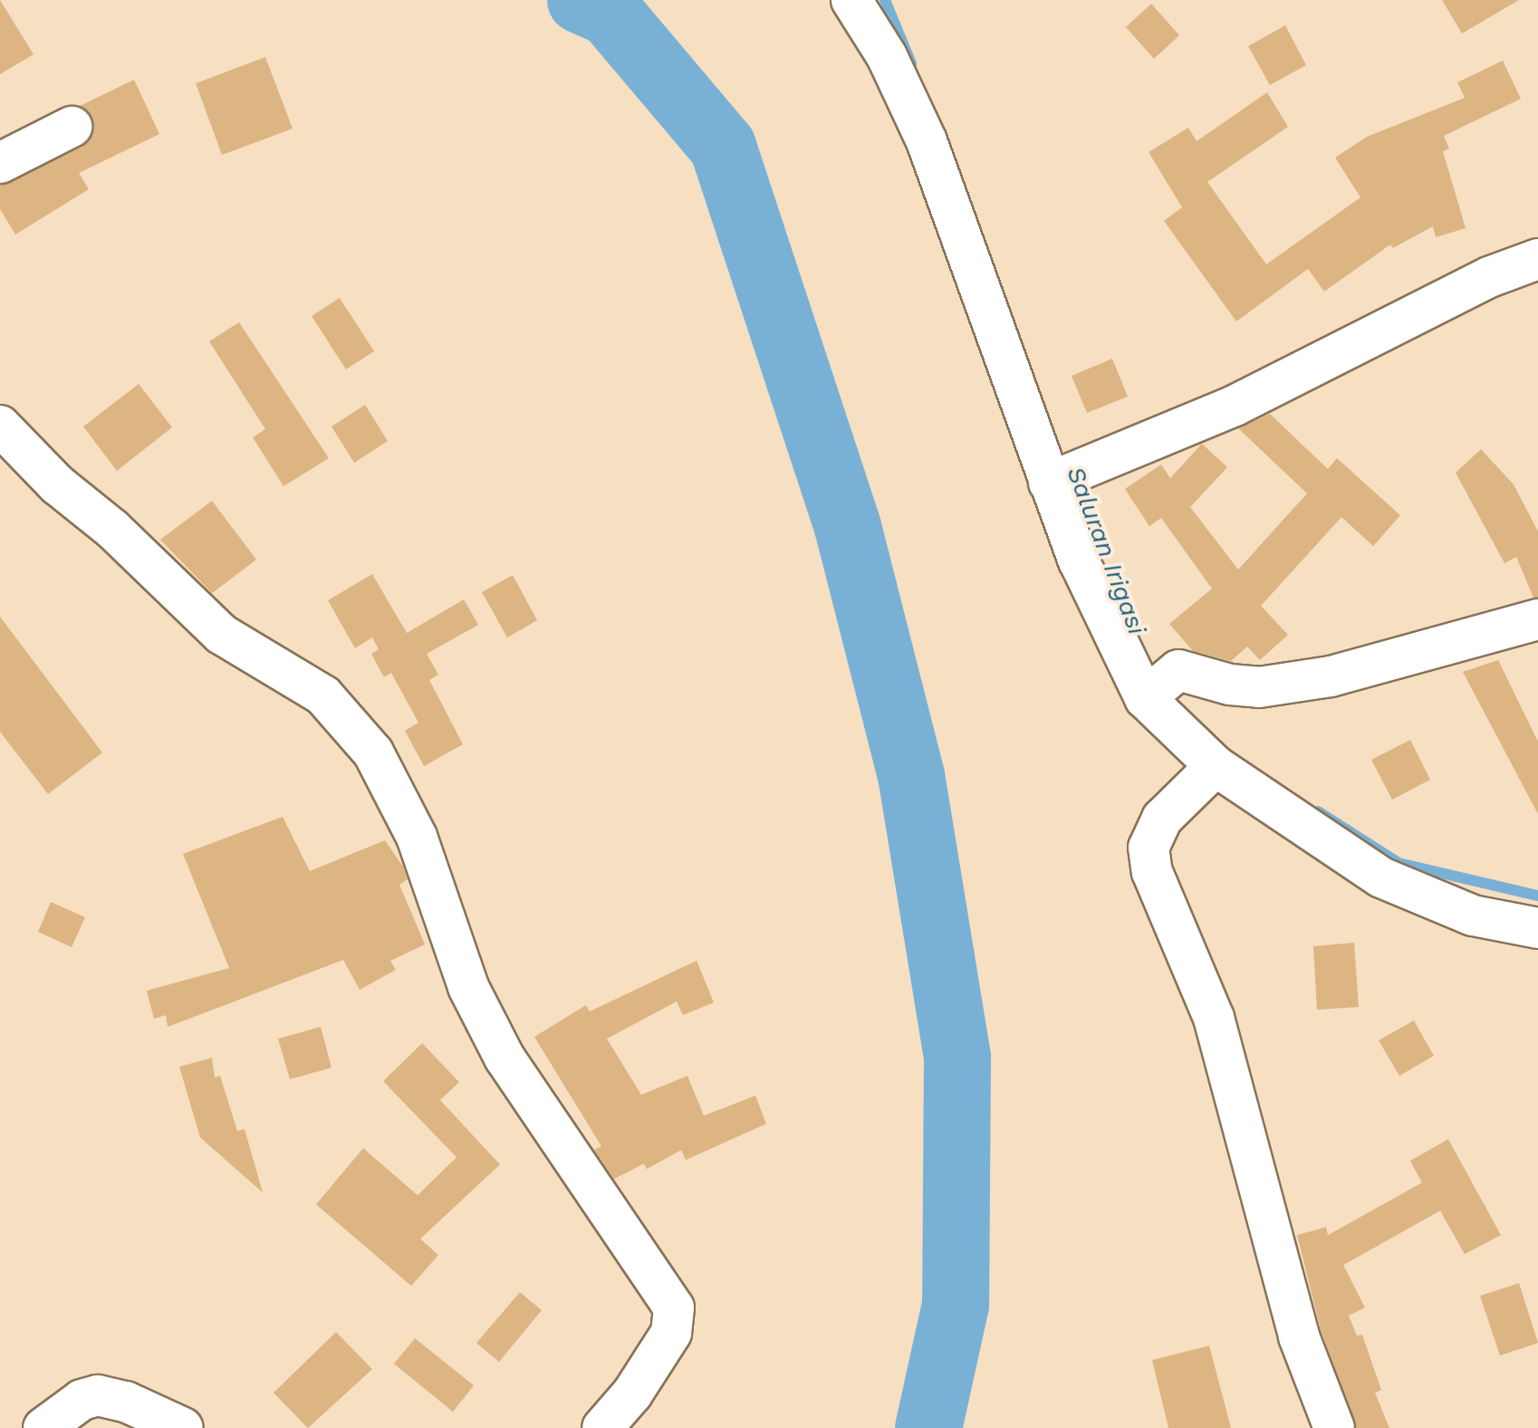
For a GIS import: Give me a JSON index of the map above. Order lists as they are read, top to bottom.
{
  "water": ["Saluran Irigasi"]
}
